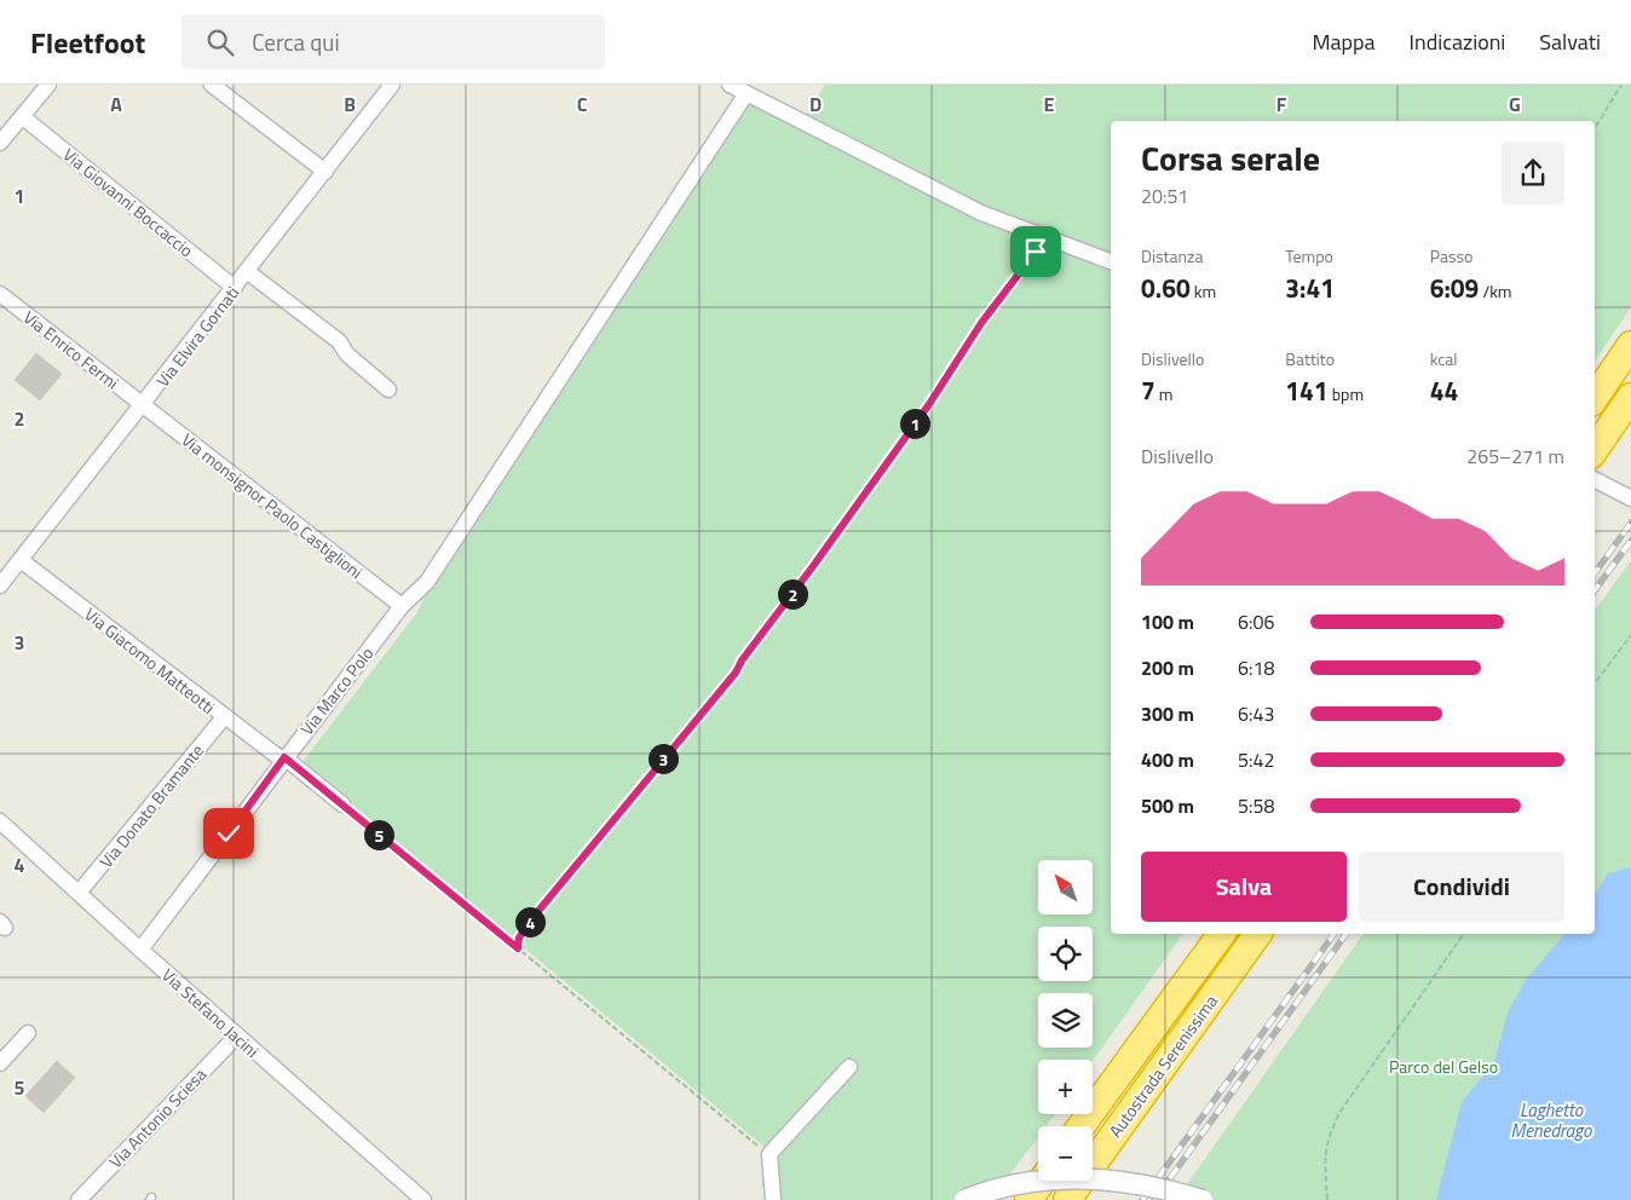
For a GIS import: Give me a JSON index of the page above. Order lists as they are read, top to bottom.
{
  "streets": {
    "highway": ["Autostrada Serenissima"],
    "street": [
      "Via Giovanni Boccaccio",
      "Via Elvira Gornati",
      "Via Enrico Fermi",
      "Via monsignor Paolo Castiglioni",
      "Via Giacomo Matteotti",
      "Via Marco Polo",
      "Via Donato Bramante",
      "Via Stefano Jacini",
      "Via Antonio Sciesa"
    ]
  },
  "crossings": [
    ["Via Giovanni Boccaccio", "Via Elvira Gornati"],
    ["Via Elvira Gornati", "Via Enrico Fermi"],
    ["Via Elvira Gornati", "Via monsignor Paolo Castiglioni"],
    ["Via Elvira Gornati", "Via Giacomo Matteotti"],
    ["Via Enrico Fermi", "Via monsignor Paolo Castiglioni"],
    ["Via monsignor Paolo Castiglioni", "Via Marco Polo"],
    ["Via Giacomo Matteotti", "Via Marco Polo"],
    ["Via Giacomo Matteotti", "Via Donato Bramante"],
    ["Via Marco Polo", "Via Stefano Jacini"],
    ["Via Donato Bramante", "Via Stefano Jacini"],
    ["Via Stefano Jacini", "Via Antonio Sciesa"]
  ],
  "water": ["Laghetto Menedrago"],
  "parks": ["Parco del Gelso"],
  "north": "top left",
  "page": {
    "header": "Fleetfoot",
    "search": "Cerca qui",
    "nav": ["Mappa", "Indicazioni", "Salvati"],
    "heading": ["Corsa serale", "20:51"],
    "stats": [
      ["Distanza", "0.60 km"],
      ["Tempo", "3:41"],
      ["Passo", "6:09 /km"],
      ["Dislivello", "7 m"],
      ["Battito", "141 bpm"],
      ["kcal", "44"]
    ],
    "pins": [
      "1",
      "2",
      "3",
      "5",
      "4"
    ],
    "chart": ["Dislivello", "265–271 m"],
    "list": [
      {
        "name": "100 m",
        "note": "6:06"
      },
      {
        "name": "200 m",
        "note": "6:18"
      },
      {
        "name": "300 m",
        "note": "6:43"
      },
      {
        "name": "400 m",
        "note": "5:42"
      },
      {
        "name": "500 m",
        "note": "5:58"
      }
    ],
    "buttons": ["Salva", "Condividi"],
    "map_buttons": ["+", "−"]
  },
  "grid": {
    "columns": [
      "A",
      "B",
      "C",
      "D",
      "E",
      "F",
      "G"
    ],
    "rows": [
      "1",
      "2",
      "3",
      "4",
      "5"
    ]
  }
}
